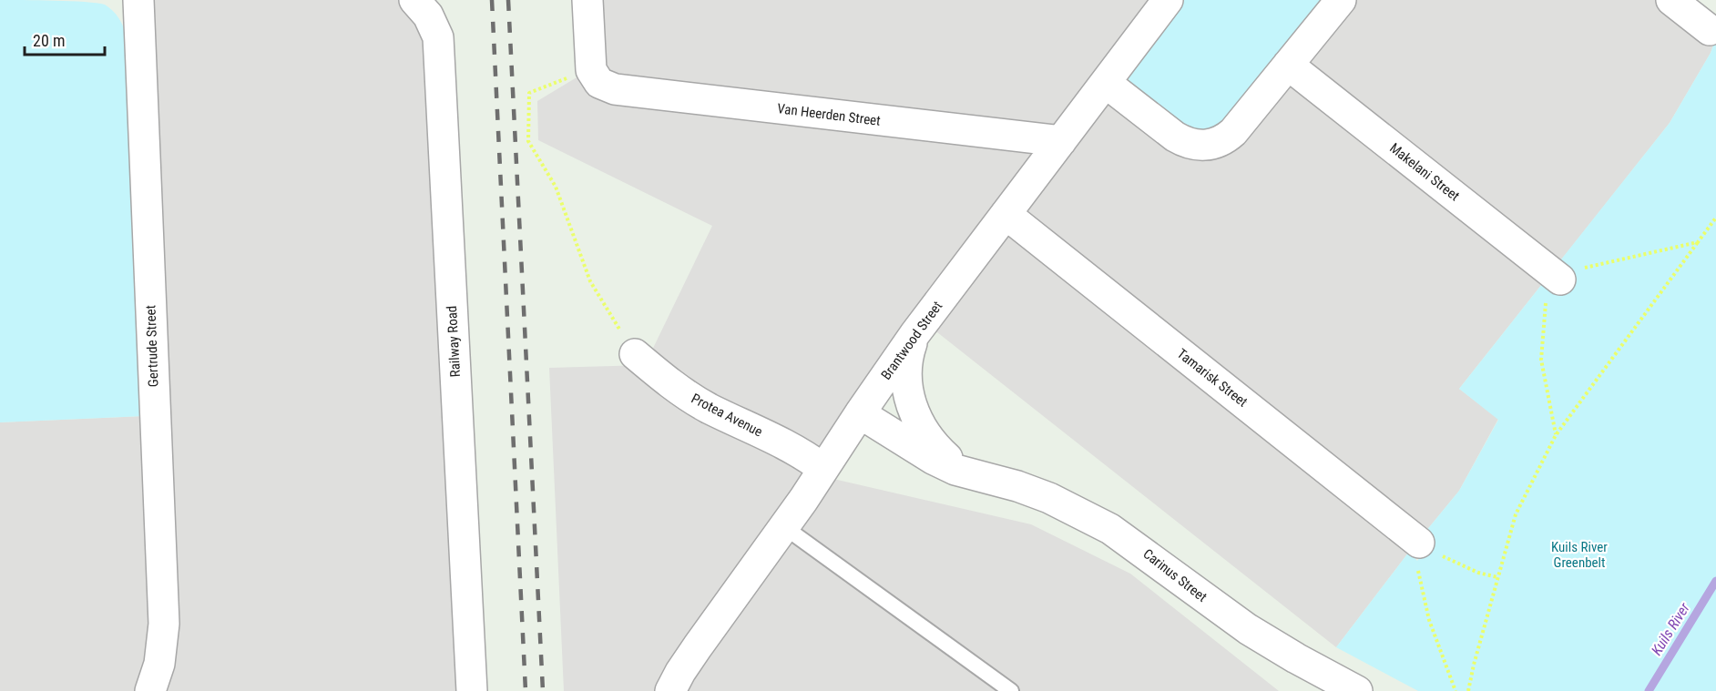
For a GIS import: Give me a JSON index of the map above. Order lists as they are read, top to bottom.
{
  "streets": {
    "street": [
      "Van Heerden Street",
      "Makelani Street",
      "Brantwood Street",
      "Railway Road",
      "Gertrude Street",
      "Tamarisk Street",
      "Protea Avenue",
      "Carinus Street"
    ]
  },
  "crossings": [
    ["Van Heerden Street", "Brantwood Street"],
    ["Brantwood Street", "Tamarisk Street"],
    ["Brantwood Street", "Protea Avenue"],
    ["Brantwood Street", "Carinus Street"]
  ],
  "water": ["Kuils River"],
  "parks": ["Kuils River Greenbelt"],
  "scale_bar": "20 m"
}
